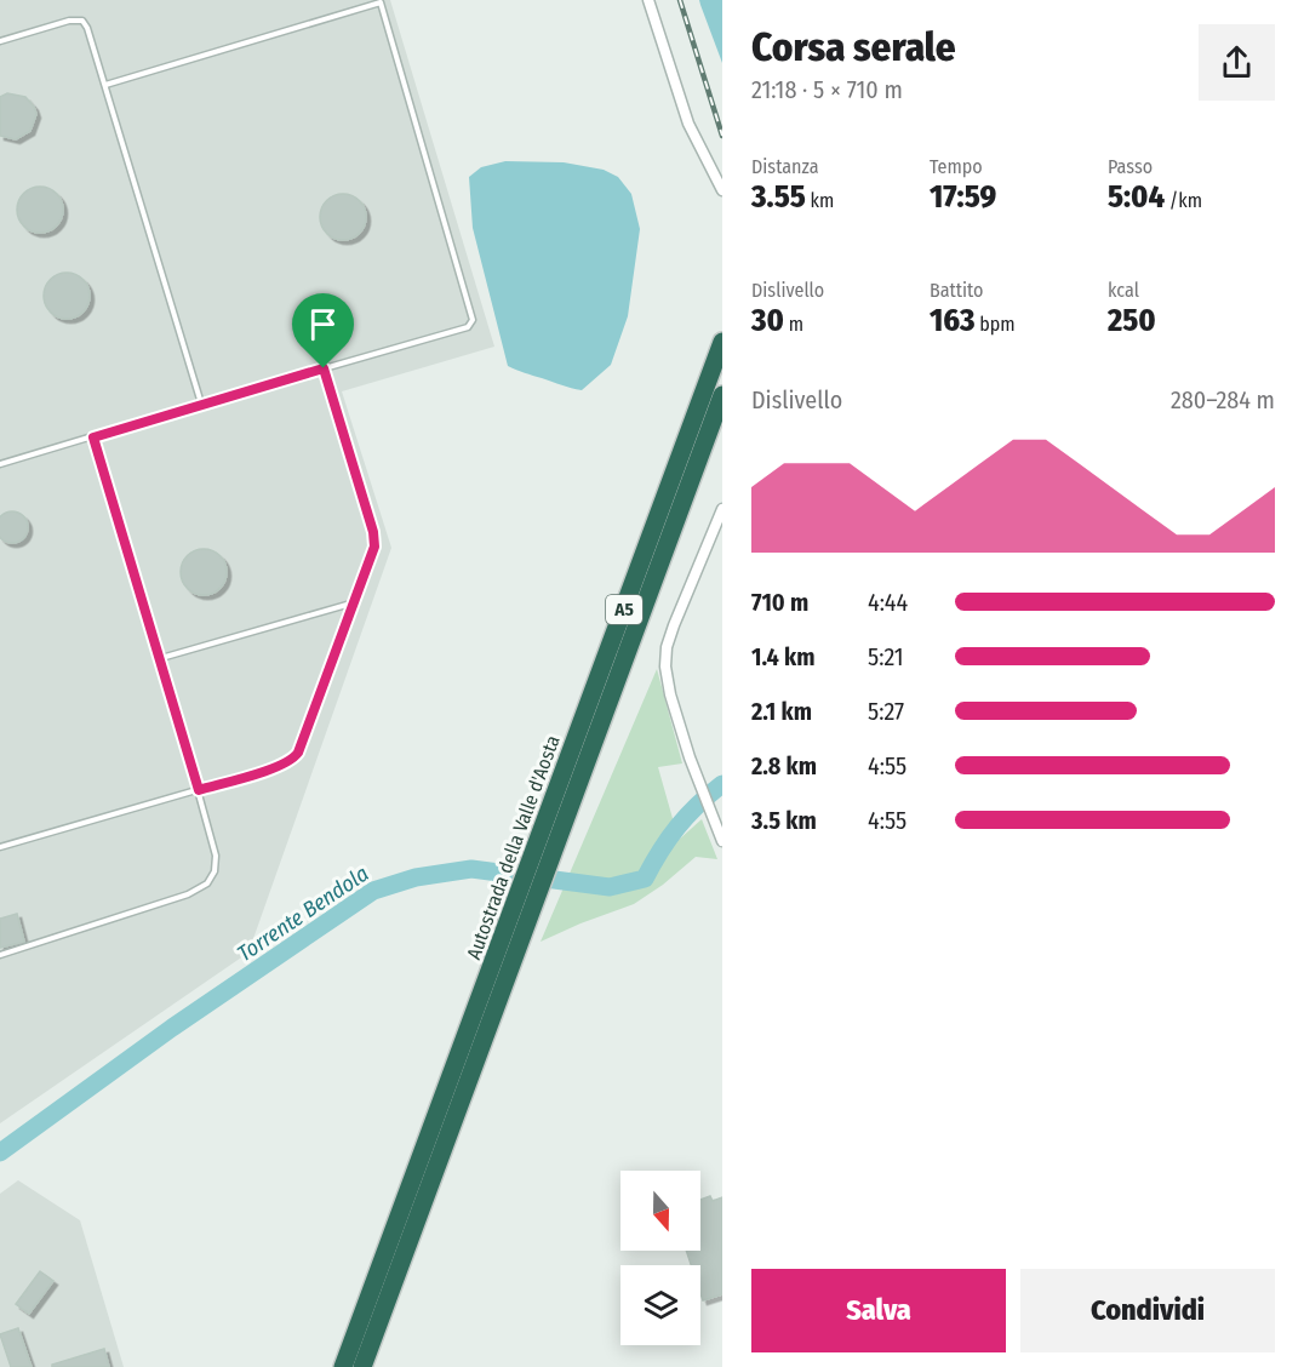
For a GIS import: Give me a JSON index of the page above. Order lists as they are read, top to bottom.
{
  "streets": {
    "highway": ["A5", "Autostrada della Valle d'Aosta"]
  },
  "water": ["Torrente Bendola"],
  "north": "bottom",
  "page": {
    "heading": ["Corsa serale", "21:18 · 5 × 710 m"],
    "stats": [
      ["Distanza", "3.55 km"],
      ["Tempo", "17:59"],
      ["Passo", "5:04 /km"],
      ["Dislivello", "30 m"],
      ["Battito", "163 bpm"],
      ["kcal", "250"]
    ],
    "chart": ["Dislivello", "280–284 m"],
    "list": [
      {
        "name": "710 m",
        "note": "4:44"
      },
      {
        "name": "1.4 km",
        "note": "5:21"
      },
      {
        "name": "2.1 km",
        "note": "5:27"
      },
      {
        "name": "2.8 km",
        "note": "4:55"
      },
      {
        "name": "3.5 km",
        "note": "4:55"
      }
    ],
    "buttons": ["Salva", "Condividi"]
  }
}
